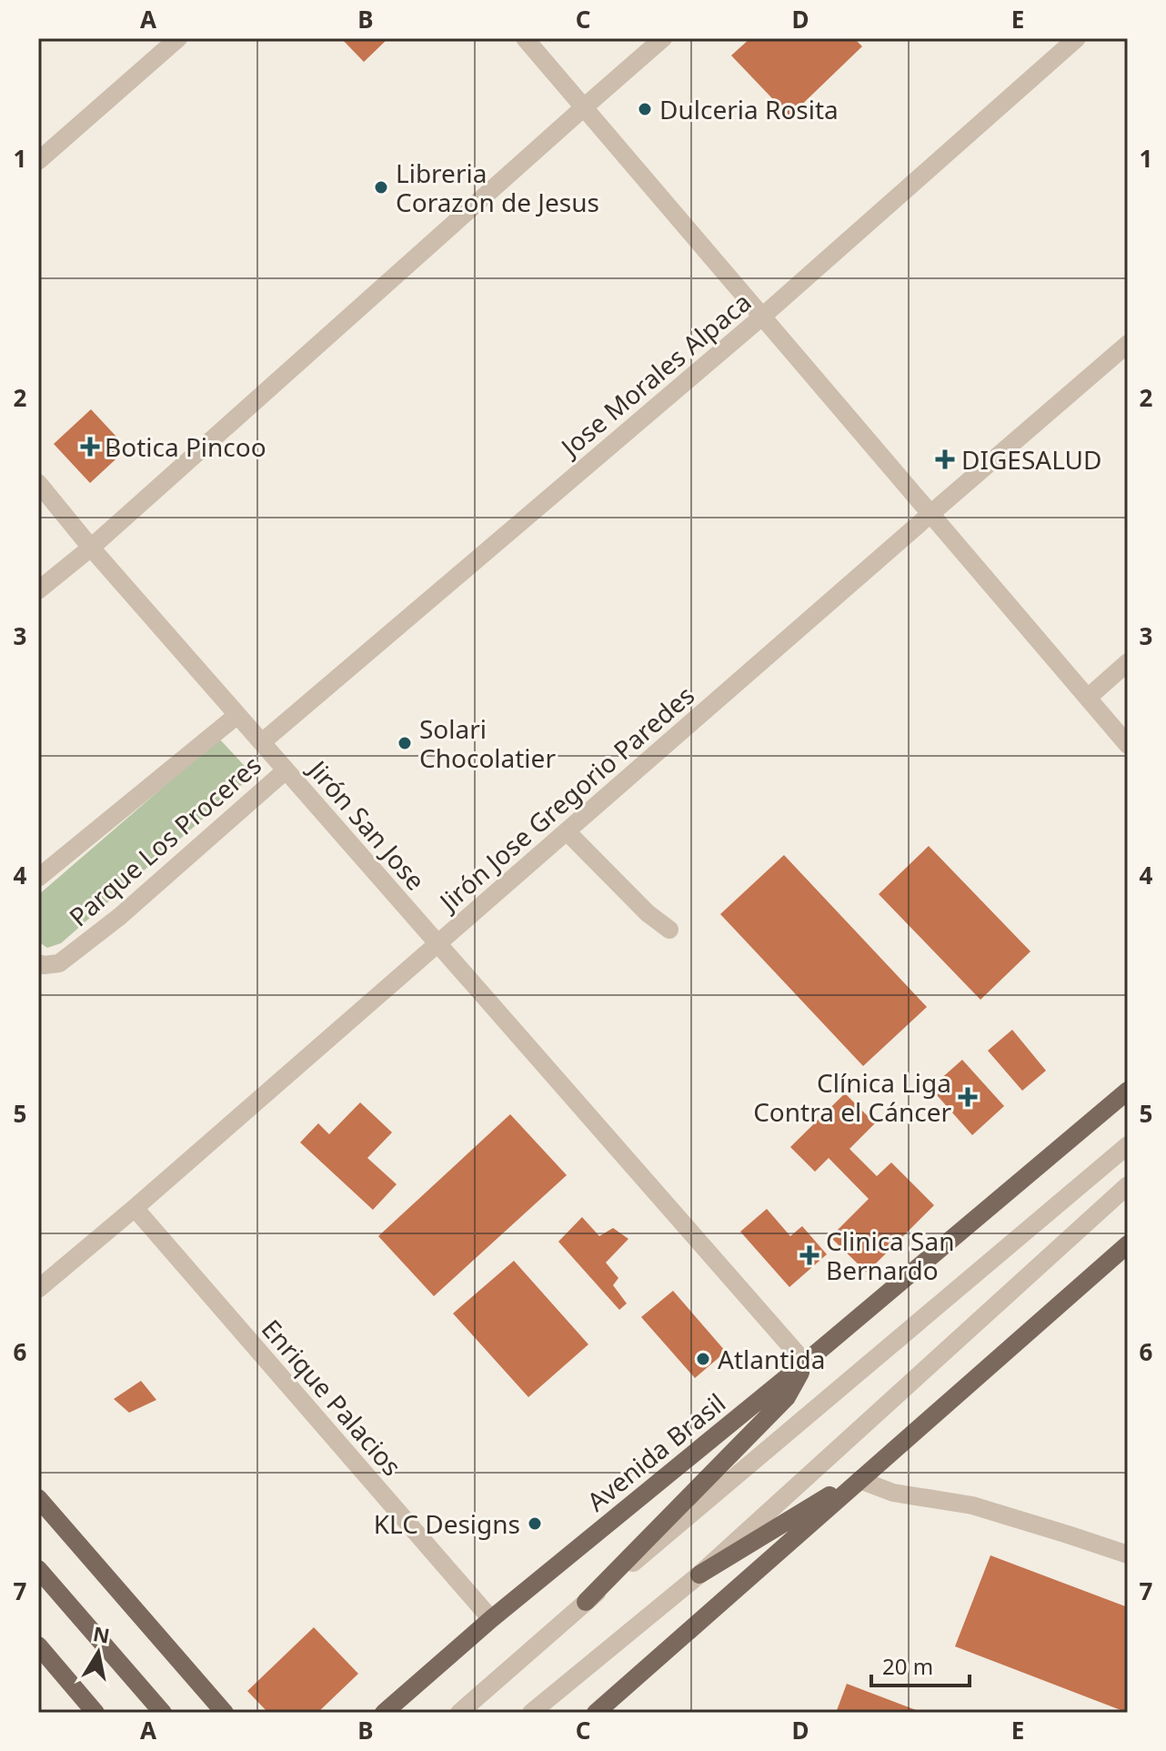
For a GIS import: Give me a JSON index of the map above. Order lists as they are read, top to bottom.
{
  "streets": {
    "main road": ["Avenida Brasil"],
    "street": [
      "Jose Morales Alpaca",
      "Jirón Jose Gregorio Paredes",
      "Jirón San Jose",
      "Parque Los Proceres",
      "Enrique Palacios"
    ]
  },
  "crossings": [
    ["Jose Morales Alpaca", "Jirón San Jose"],
    ["Jirón Jose Gregorio Paredes", "Jirón San Jose"],
    ["Jirón Jose Gregorio Paredes", "Enrique Palacios"],
    ["Jirón San Jose", "Parque Los Proceres"],
    ["Jirón San Jose", "Avenida Brasil"],
    ["Enrique Palacios", "Avenida Brasil"]
  ],
  "places": {
    "other": [
      "Dulceria Rosita",
      "Libreria Corazon de Jesus",
      "Solari Chocolatier",
      "Atlantida",
      "KLC Designs"
    ],
    "health": [
      "Botica Pincoo",
      "DIGESALUD",
      "Clínica Liga Contra el Cáncer",
      "Clinica San Bernardo"
    ]
  },
  "scale_bar": "20 m",
  "north": "top",
  "grid": {
    "columns": [
      "A",
      "B",
      "C",
      "D",
      "E"
    ],
    "rows": [
      "1",
      "2",
      "3",
      "4",
      "5",
      "6",
      "7"
    ]
  }
}
